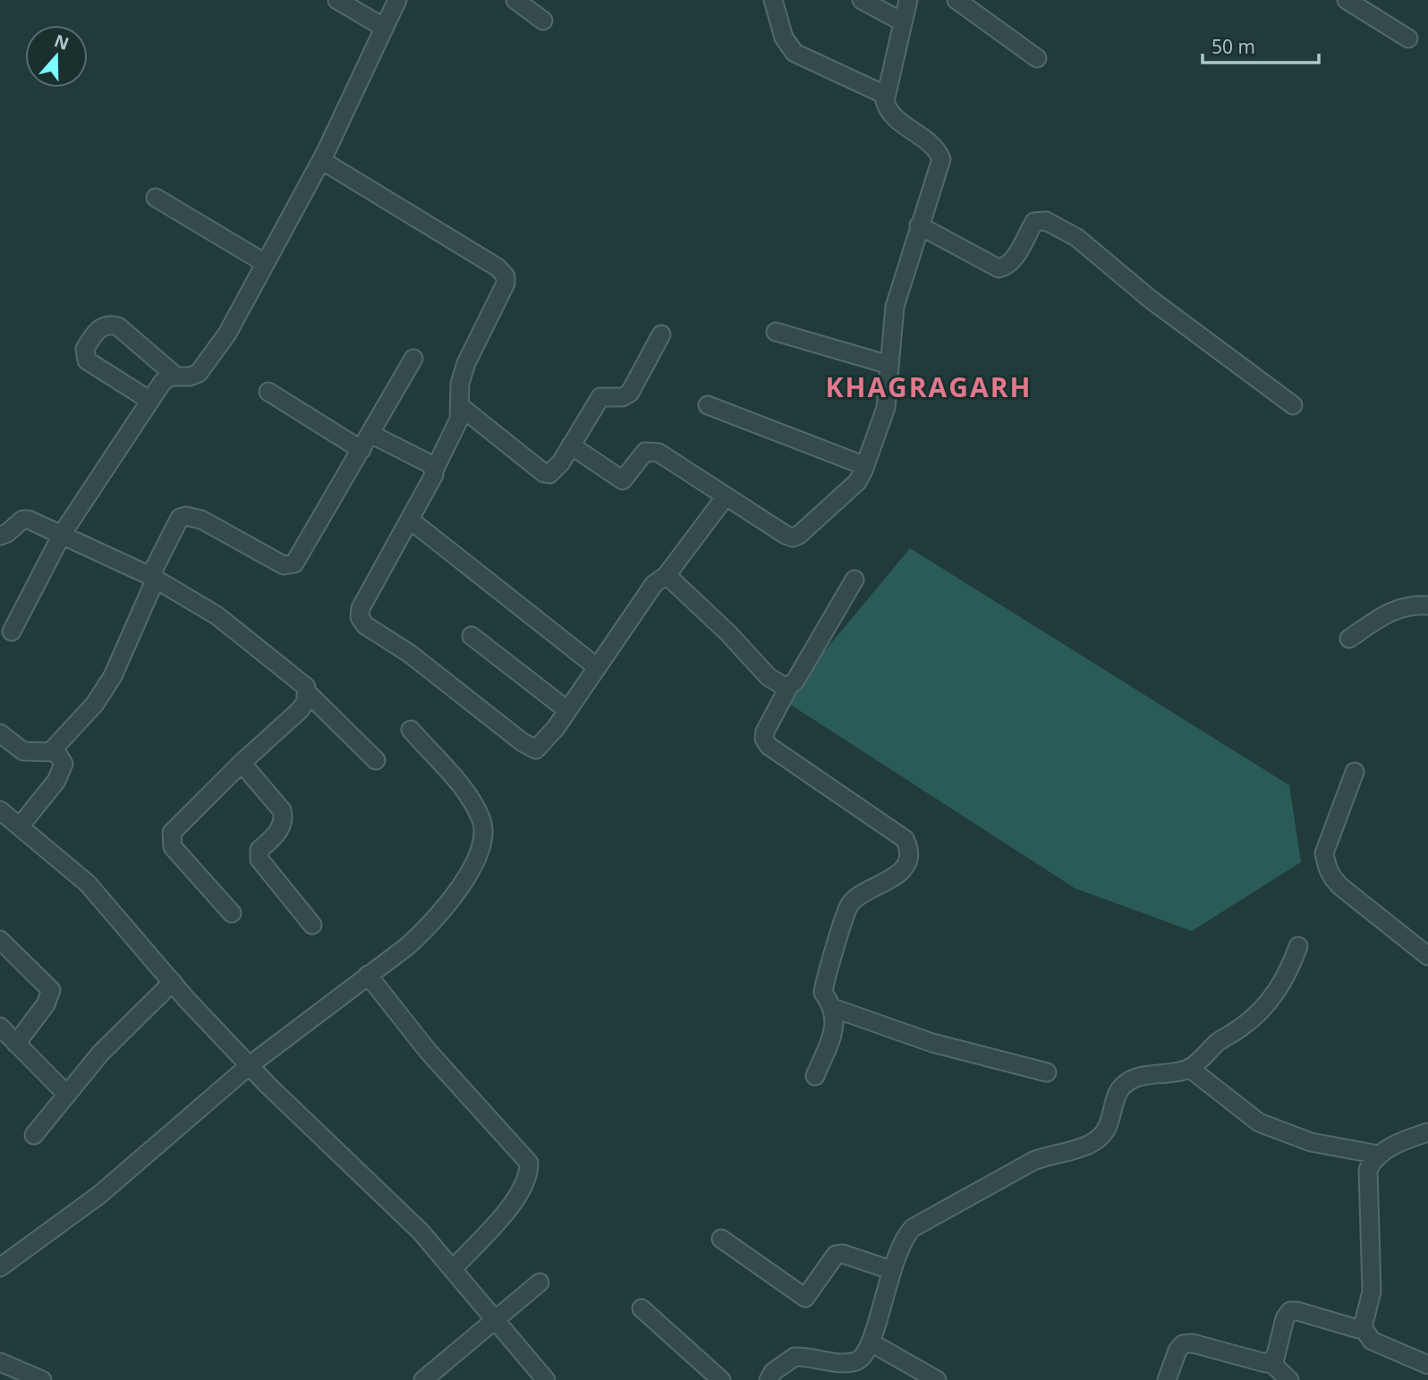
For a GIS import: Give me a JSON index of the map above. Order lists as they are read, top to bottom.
{
  "districts": ["KHAGRAGARH"],
  "scale_bar": "50 m",
  "north": "top"
}
